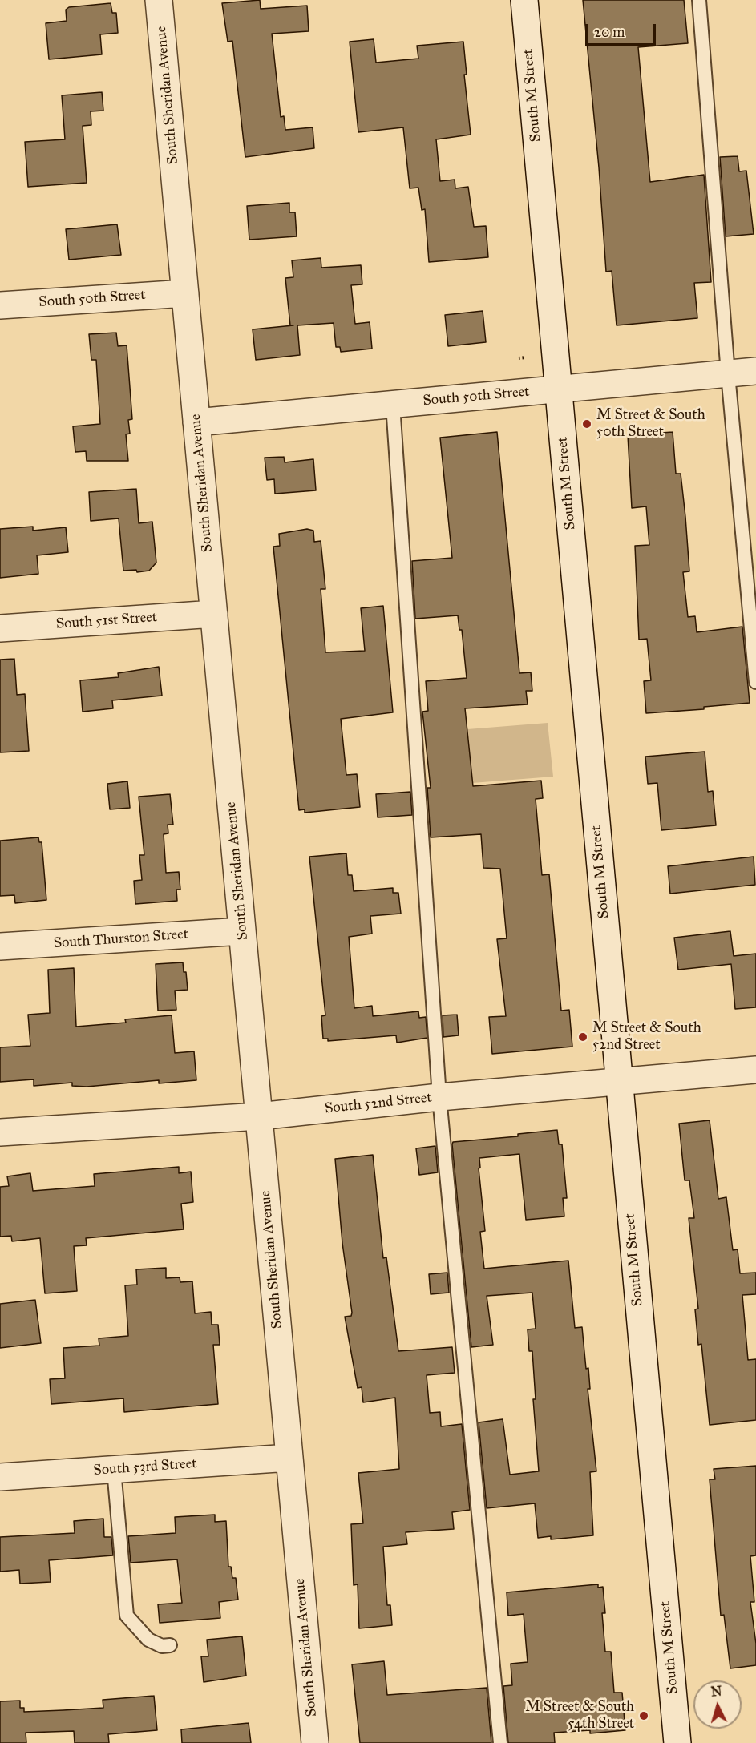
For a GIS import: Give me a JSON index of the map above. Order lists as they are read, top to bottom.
{
  "streets": {
    "street": [
      "South Sheridan Avenue",
      "South M Street",
      "South 50th Street",
      "South 51st Street",
      "South Thurston Street",
      "South 52nd Street",
      "South 53rd Street"
    ]
  },
  "crossings": [
    ["South Sheridan Avenue", "South 50th Street"],
    ["South Sheridan Avenue", "South 51st Street"],
    ["South Sheridan Avenue", "South Thurston Street"],
    ["South Sheridan Avenue", "South 52nd Street"],
    ["South Sheridan Avenue", "South 53rd Street"],
    ["South M Street", "South 50th Street"],
    ["South M Street", "South 52nd Street"]
  ],
  "places": ["M Street & South 50th Street", "M Street & South 52nd Street", "M Street & South 54th Street"],
  "scale_bar": "20 m",
  "north": "top"
}
